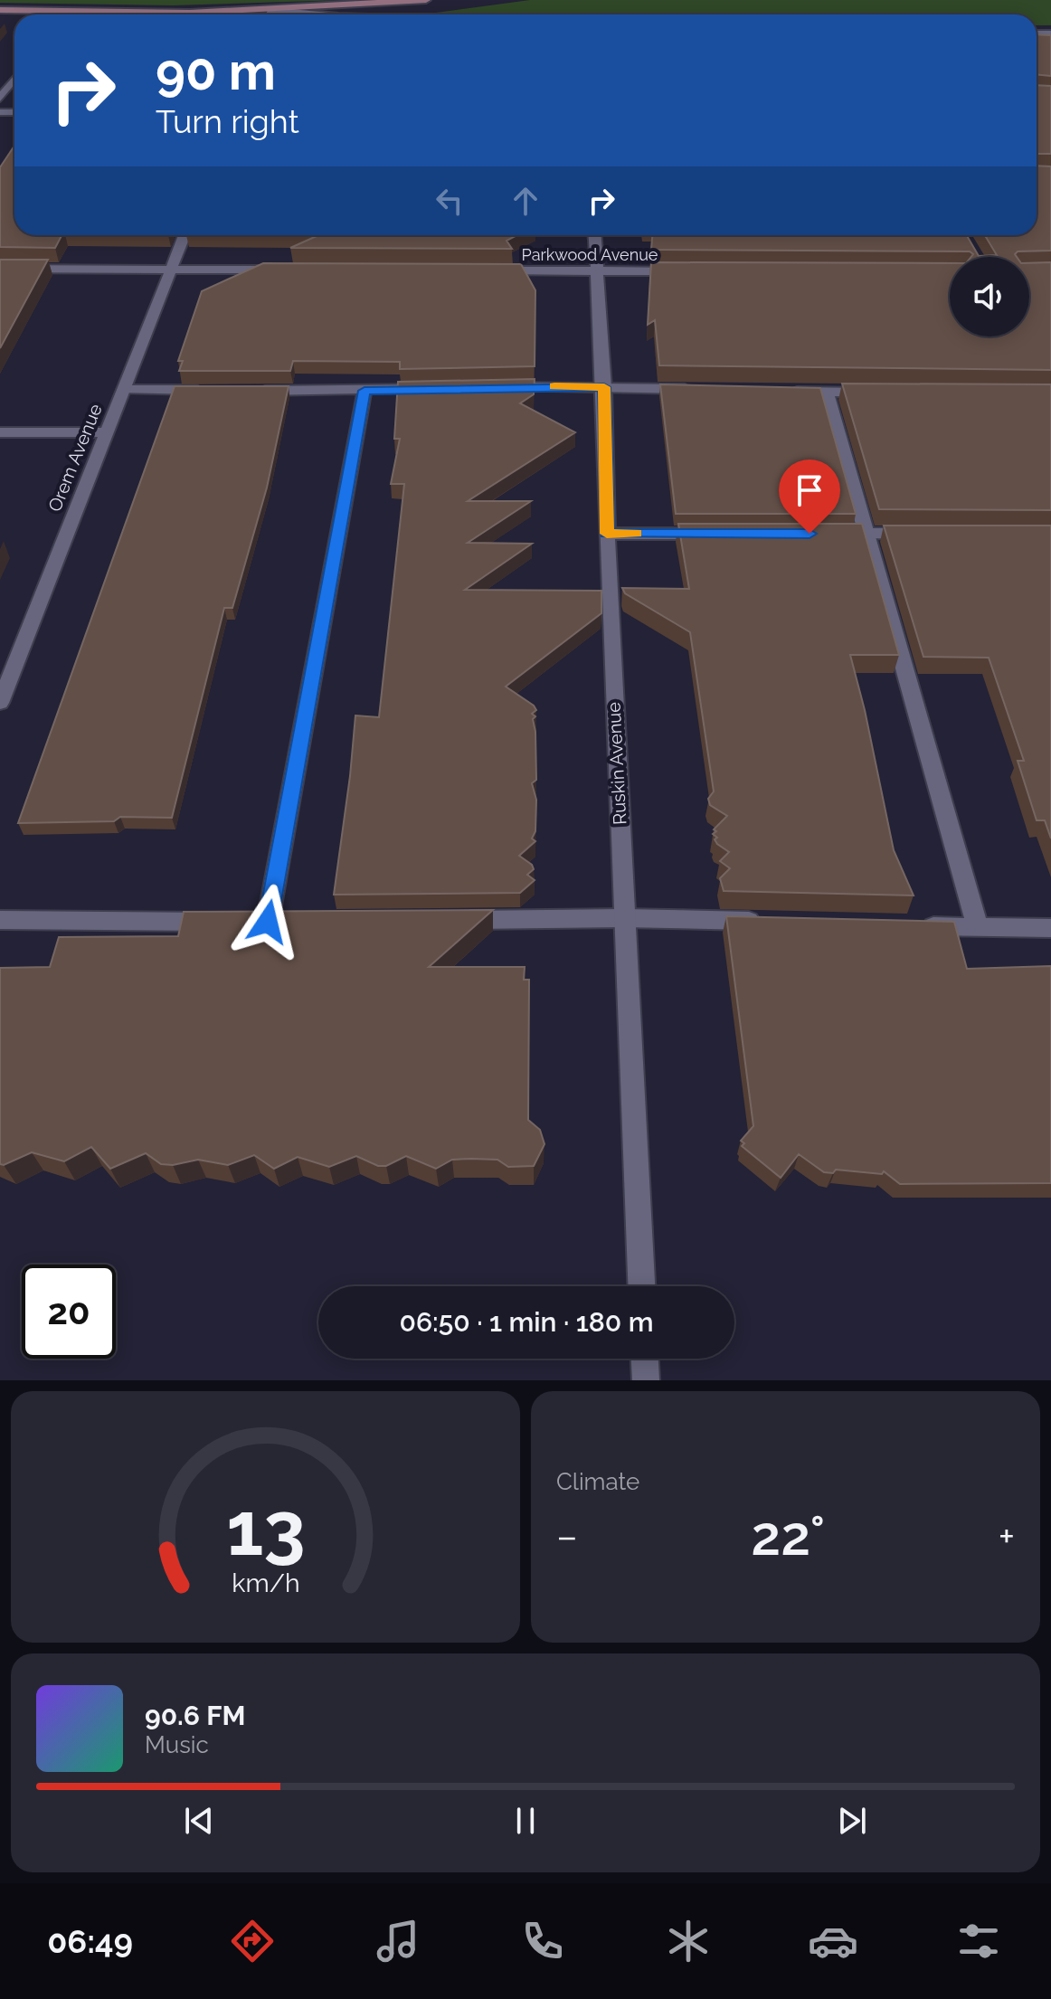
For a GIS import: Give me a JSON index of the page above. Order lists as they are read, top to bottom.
{
  "streets": {
    "street": ["Parkwood Avenue", "Orem Avenue", "Ruskin Avenue"]
  },
  "crossings": [
    ["Parkwood Avenue", "Ruskin Avenue"]
  ],
  "page": {
    "turn": ["90 m", "Turn right"],
    "limit": "20",
    "trip": "06:50 · 1 min · 180 m",
    "tile": "Climate",
    "heat": ["−", "22°", "+"],
    "song": ["90.6 FM", "Music"],
    "tabs": "06:49",
    "gauge": ["13", "km/h"]
  }
}
